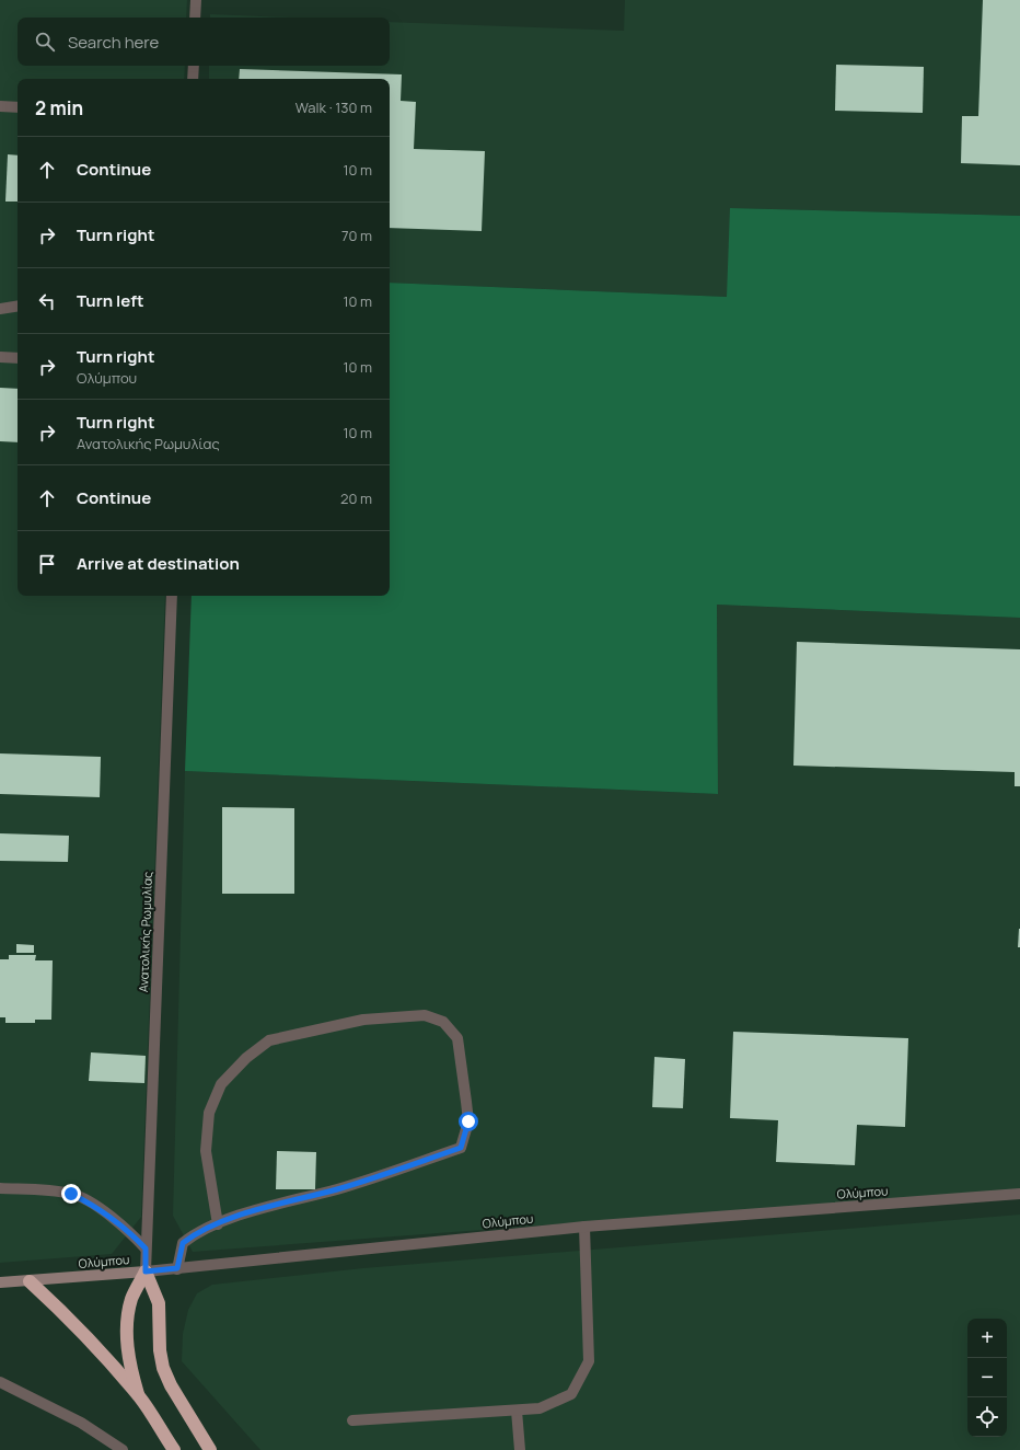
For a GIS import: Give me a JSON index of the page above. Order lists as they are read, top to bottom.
{
  "streets": {
    "street": ["Ανατολικής Ρωμυλίας", "Ολύμπου"]
  },
  "crossings": [
    ["Ανατολικής Ρωμυλίας", "Ολύμπου"]
  ],
  "page": {
    "search": "Search here",
    "heading": ["2 min", "Walk · 130 m"],
    "list": [
      ["Continue", "10 m"],
      ["Turn right", "70 m"],
      ["Turn left", "10 m"],
      ["Turn right", "Ολύμπου", "10 m"],
      ["Turn right", "Ανατολικής Ρωμυλίας", "10 m"],
      ["Continue", "20 m"],
      "Arrive at destination"
    ],
    "map_buttons": ["+", "−"]
  }
}
